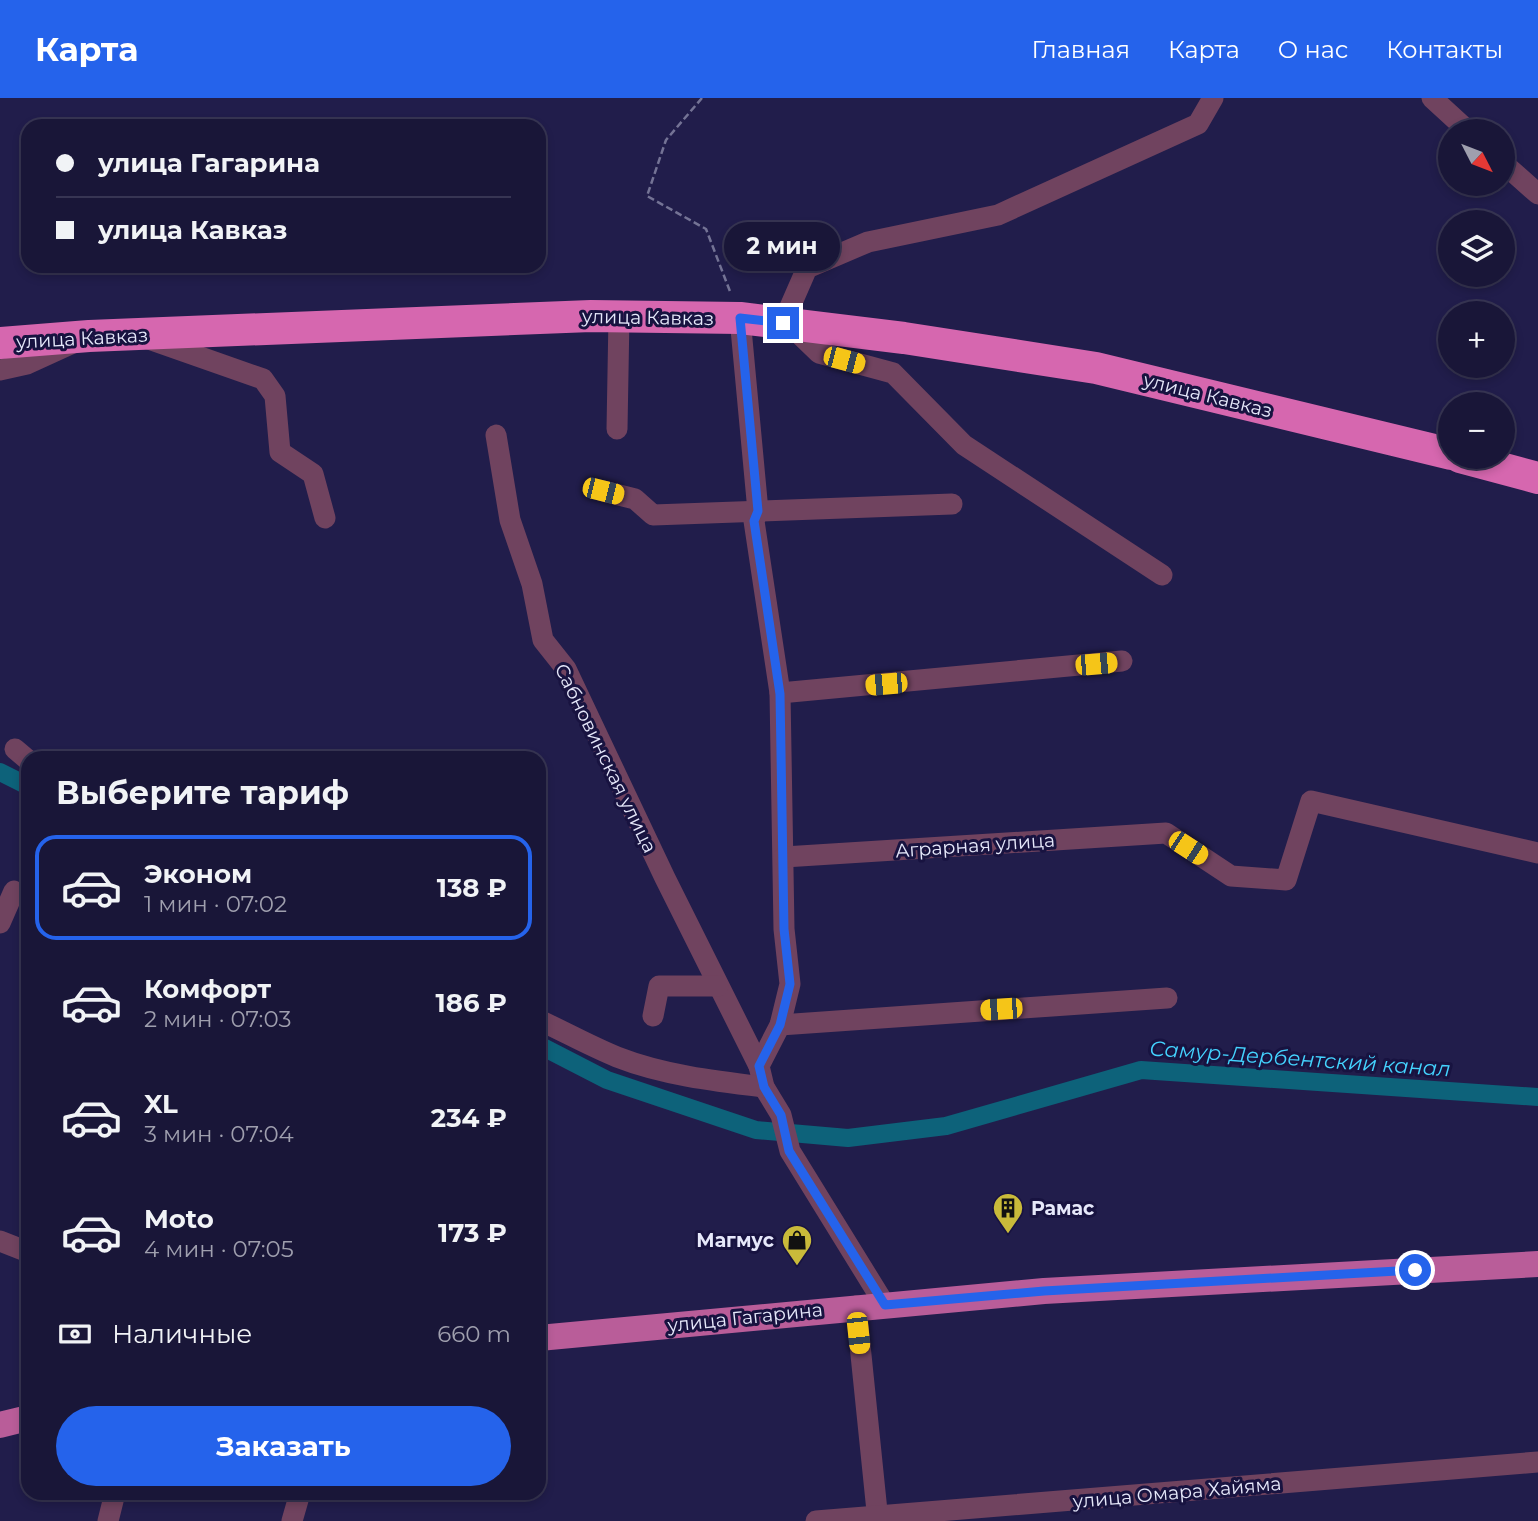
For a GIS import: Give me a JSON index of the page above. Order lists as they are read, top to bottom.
{
  "streets": {
    "highway": ["улица Кавказ"],
    "main road": ["улица Гагарина"],
    "street": ["Сабновинская улица", "Аграрная улица", "улица Омара Хайяма"]
  },
  "crossings": [
    ["Сабновинская улица", "улица Гагарина"]
  ],
  "water": ["Самур-Дербентский канал"],
  "places": {
    "building": ["Рамас"],
    "shop": ["Магмус"]
  },
  "north": "bottom right",
  "page": {
    "header": "Карта",
    "nav": [
      "Главная",
      "Карта",
      "О нас",
      "Контакты"
    ],
    "map_buttons": ["+", "−"],
    "banner": ["улица Гагарина", "улица Кавказ"],
    "bubble": "2 мин",
    "heading": "Выберите тариф",
    "list": [
      {
        "name": "Эконом",
        "note": "1 мин · 07:02",
        "value": "138 ₽"
      },
      {
        "name": "Комфорт",
        "note": "2 мин · 07:03",
        "value": "186 ₽"
      },
      {
        "name": "XL",
        "note": "3 мин · 07:04",
        "value": "234 ₽"
      },
      {
        "name": "Moto",
        "note": "4 мин · 07:05",
        "value": "173 ₽"
      }
    ],
    "pay": ["Наличные", "660 m"],
    "buttons": "Заказать"
  }
}
